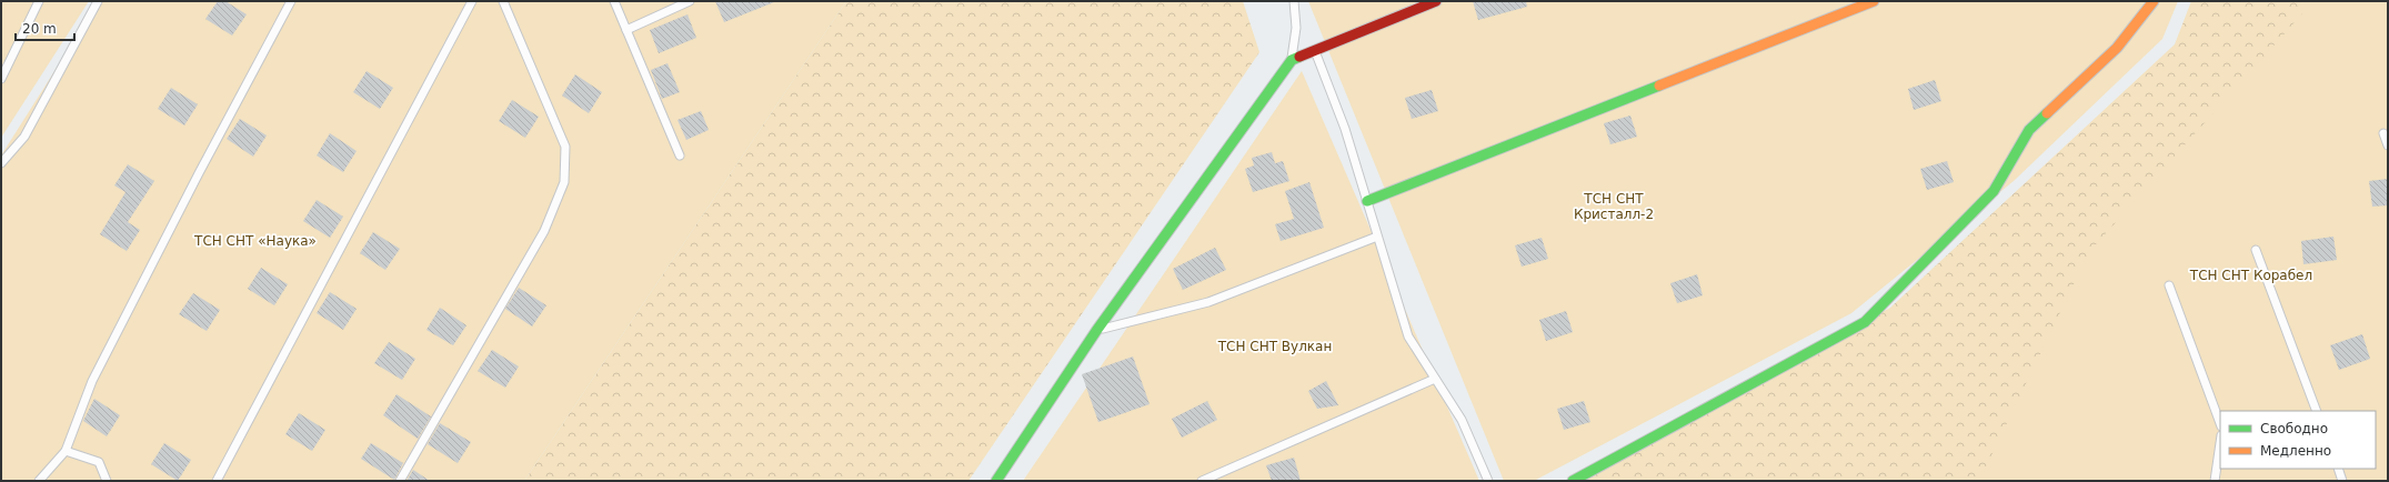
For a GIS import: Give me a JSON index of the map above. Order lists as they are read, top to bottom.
{
  "parks": [
    "ТСН СНТ Кристалл-2",
    "ТСН СНТ «Наука»",
    "ТСН СНТ Корабел",
    "ТСН СНТ Вулкан"
  ],
  "legend": ["Свободно", "Медленно"],
  "scale_bar": "20 m"
}
